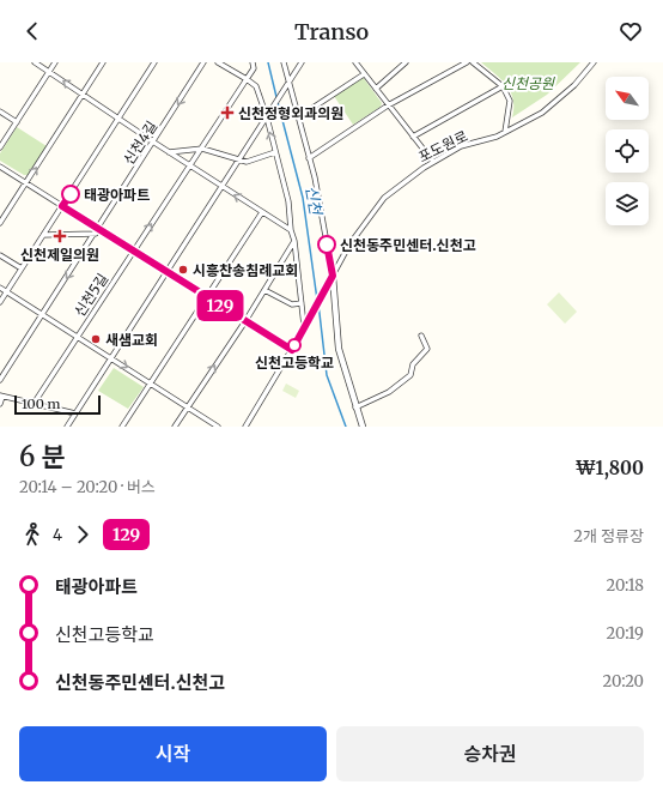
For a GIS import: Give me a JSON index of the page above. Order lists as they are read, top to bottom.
{
  "streets": {
    "street": ["신천4길", "포도원로", "신천5길"]
  },
  "one_way": ["신천4길"],
  "water": ["신천"],
  "parks": ["신천공원"],
  "places": {
    "health": ["신천정형외과의원", "신천제일의원"],
    "other": [
      "태광아파트",
      "신천동주민센터.신천고",
      "시흥찬송침례교회",
      "새샘교회",
      "신천고등학교"
    ]
  },
  "lines": ["bus line 129"],
  "scale_bar": "100 m",
  "north": "top left",
  "page": {
    "header": "Transo",
    "on_map": "129",
    "scale": "100 m",
    "heading": ["6 분", "20:14 – 20:20 · 버스", "₩1,800"],
    "legs": ["4", "129", "2개 정류장"],
    "list": [
      {
        "name": "태광아파트",
        "value": "20:18"
      },
      {
        "name": "신천고등학교",
        "value": "20:19"
      },
      {
        "name": "신천동주민센터.신천고",
        "value": "20:20"
      }
    ],
    "buttons": ["시작", "승차권"]
  }
}
